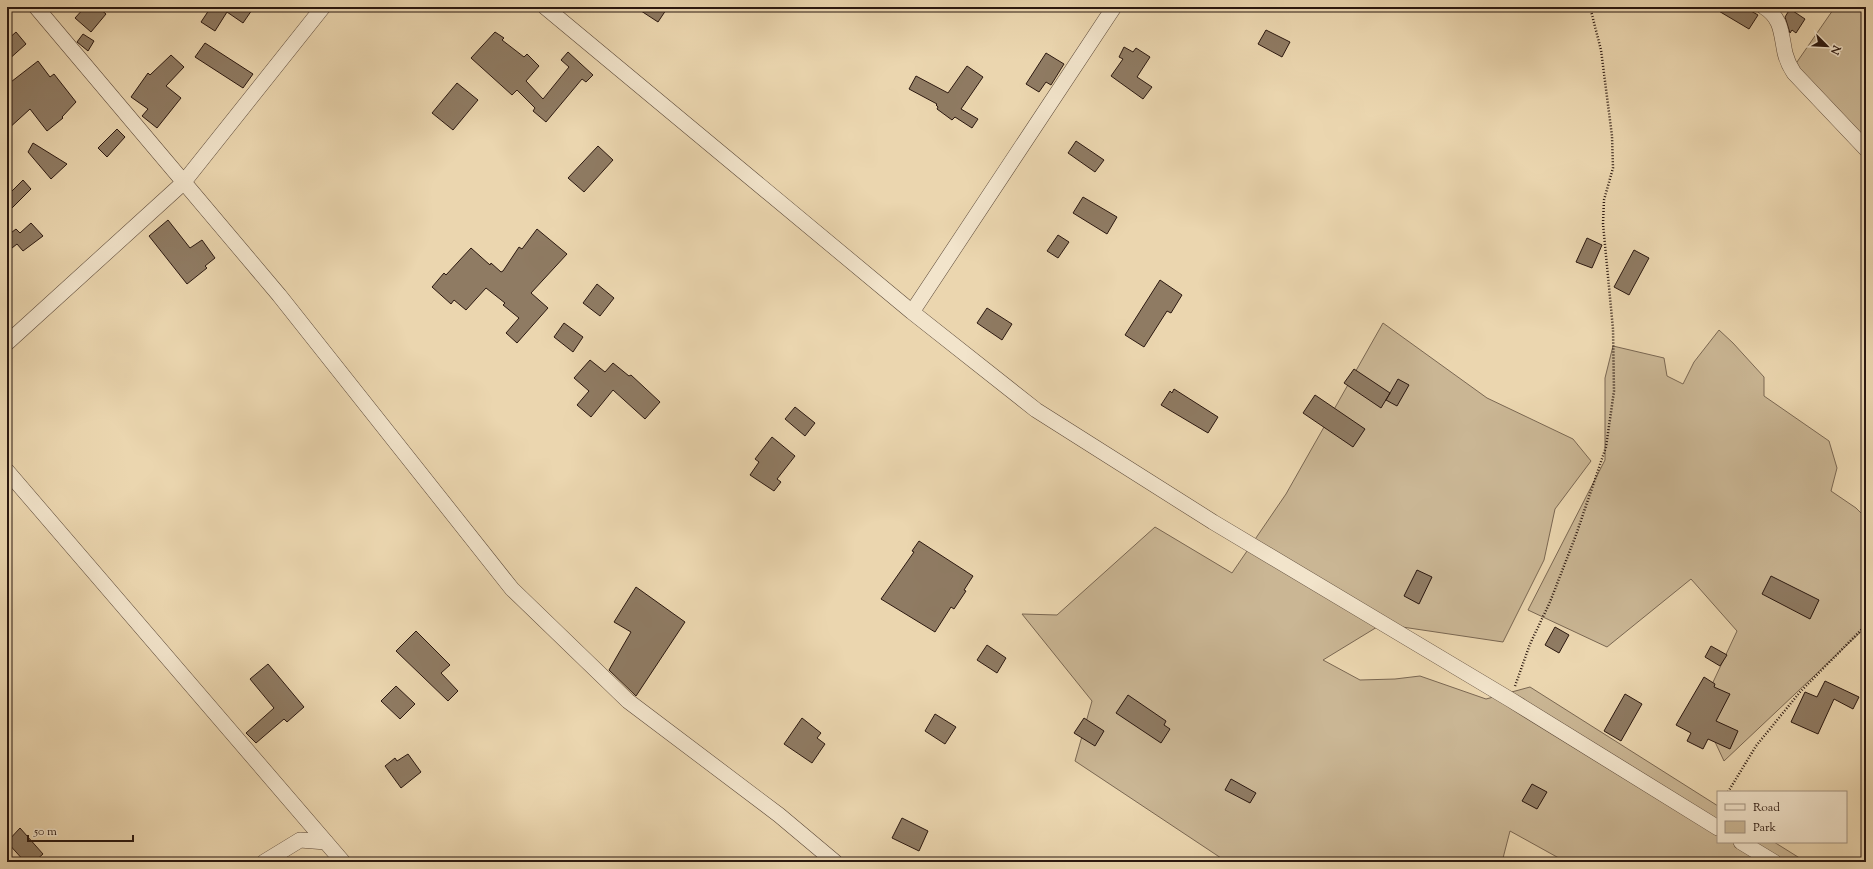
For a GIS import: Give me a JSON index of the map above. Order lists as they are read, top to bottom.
{
  "legend": ["Road", "Park"],
  "scale_bar": "50 m",
  "north": "bottom right"
}
